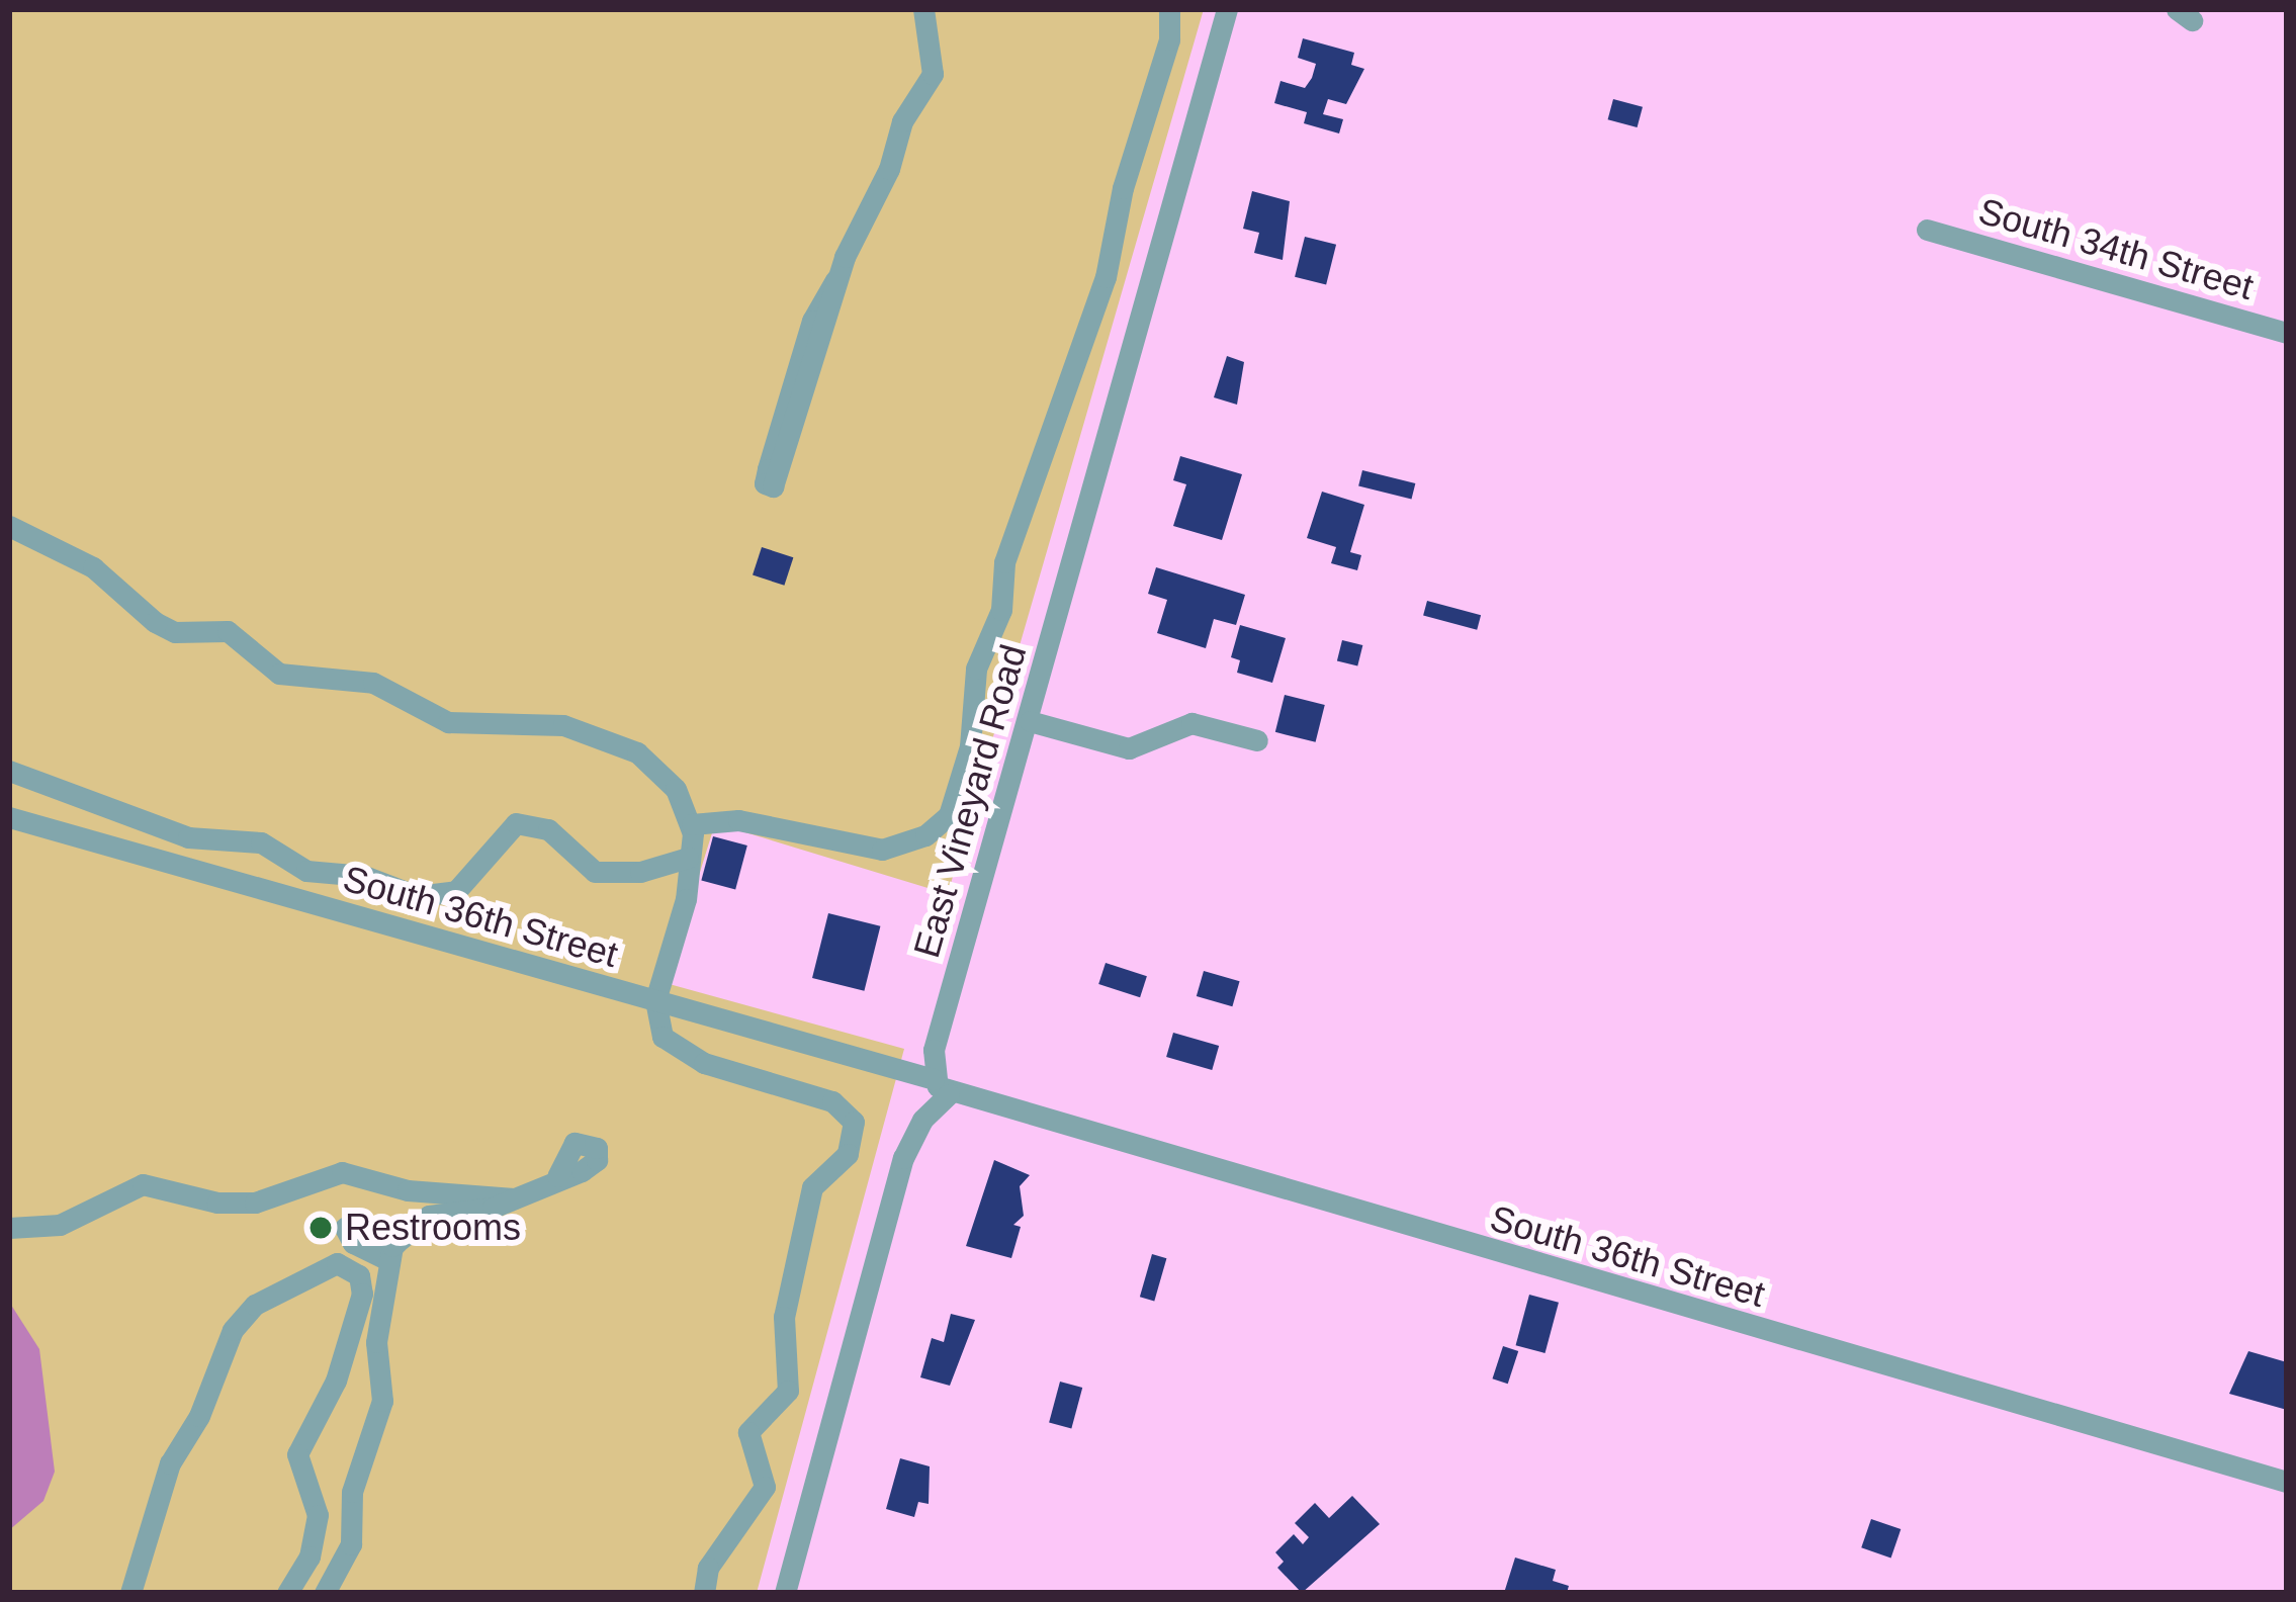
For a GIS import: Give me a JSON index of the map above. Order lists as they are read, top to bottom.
{
  "streets": {
    "street": ["South 34th Street", "East Vineyard Road", "South 36th Street"]
  },
  "crossings": [
    ["East Vineyard Road", "South 36th Street"]
  ],
  "places": ["Restrooms"]
}
